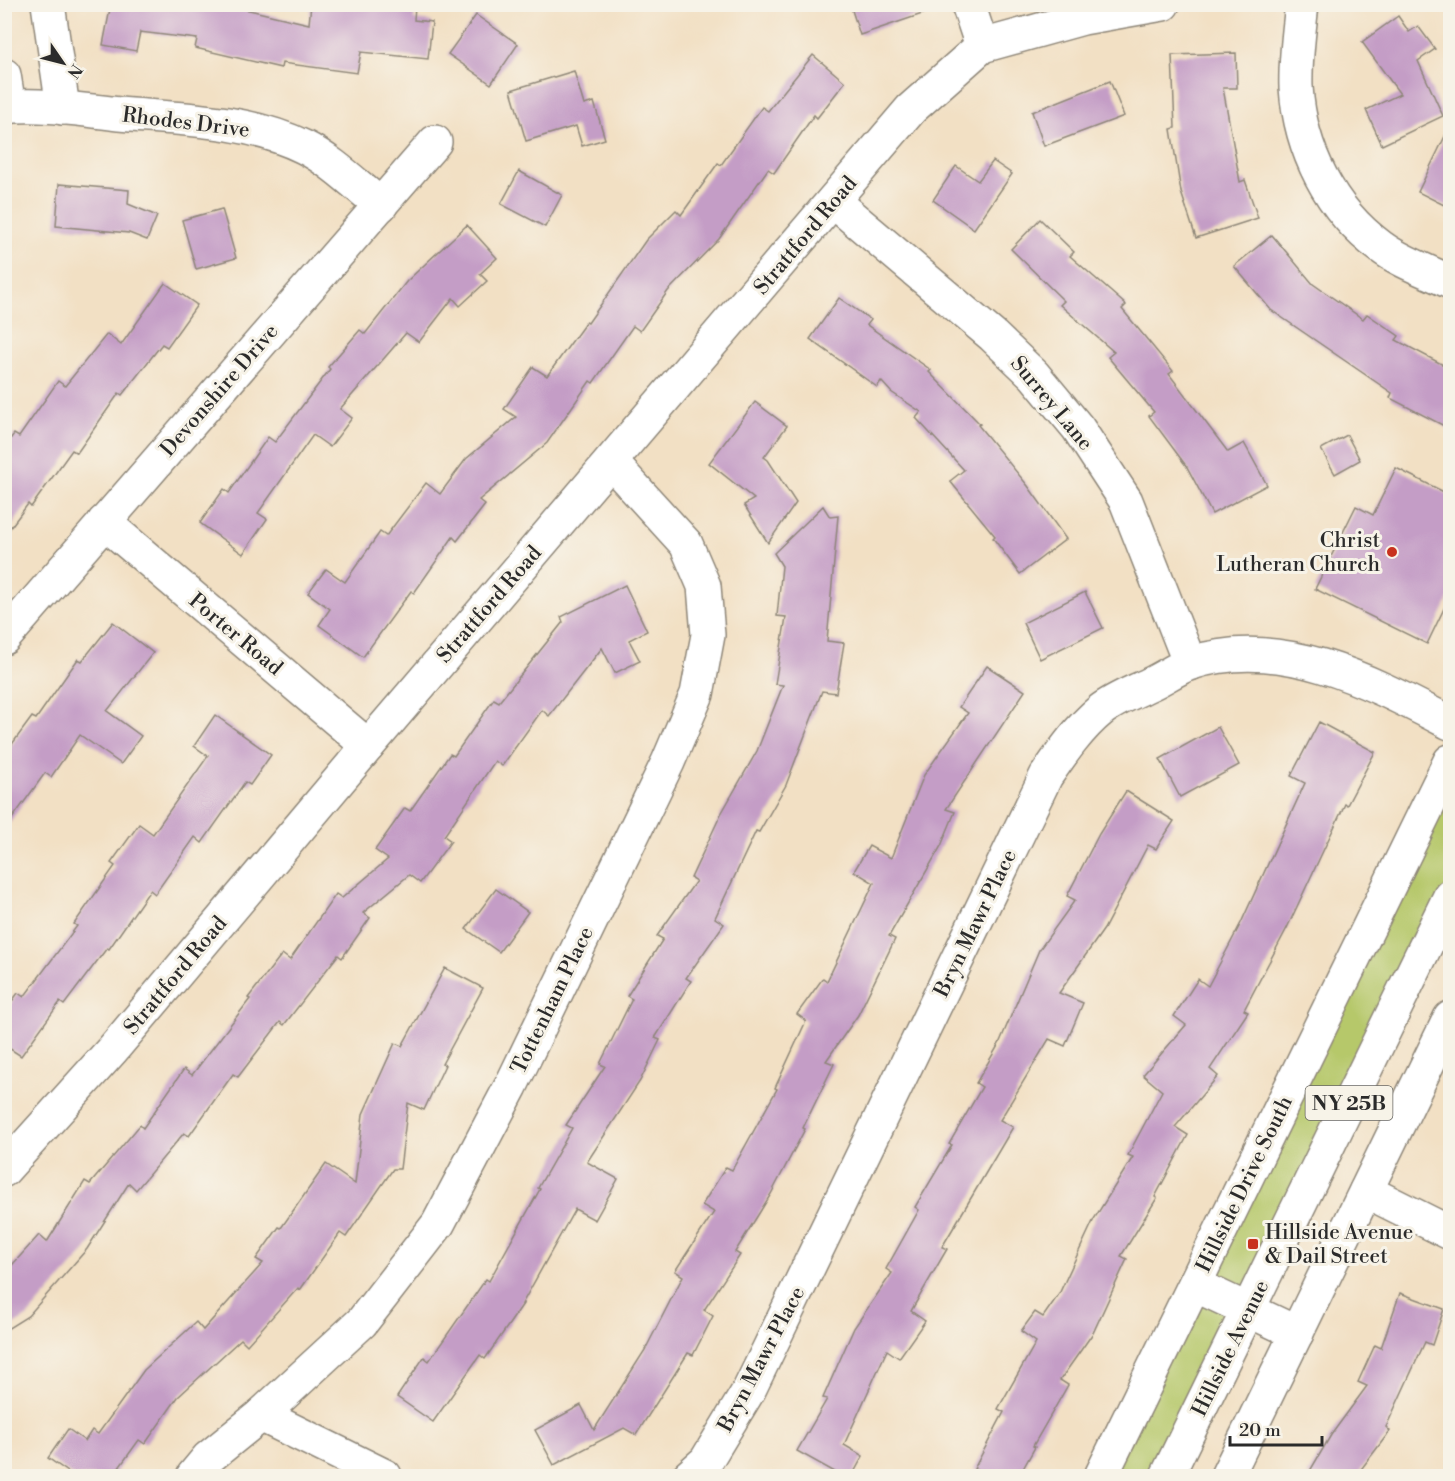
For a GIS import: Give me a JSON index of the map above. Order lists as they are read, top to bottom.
{
  "streets": {
    "street": [
      "Rhodes Drive",
      "Strattford Road",
      "Devonshire Drive",
      "Surrey Lane",
      "Porter Road",
      "Bryn Mawr Place",
      "Tottenham Place",
      "NY 25B",
      "Hillside Drive South",
      "Hillside Avenue"
    ]
  },
  "crossings": [
    ["Rhodes Drive", "Devonshire Drive"],
    ["Strattford Road", "Surrey Lane"],
    ["Strattford Road", "Porter Road"],
    ["Strattford Road", "Tottenham Place"],
    ["Devonshire Drive", "Porter Road"],
    ["Surrey Lane", "Bryn Mawr Place"]
  ],
  "places": {
    "other": ["Christ Lutheran Church"],
    "transit": ["Hillside Avenue & Dail Street"]
  },
  "scale_bar": "20 m",
  "north": "bottom right"
}
